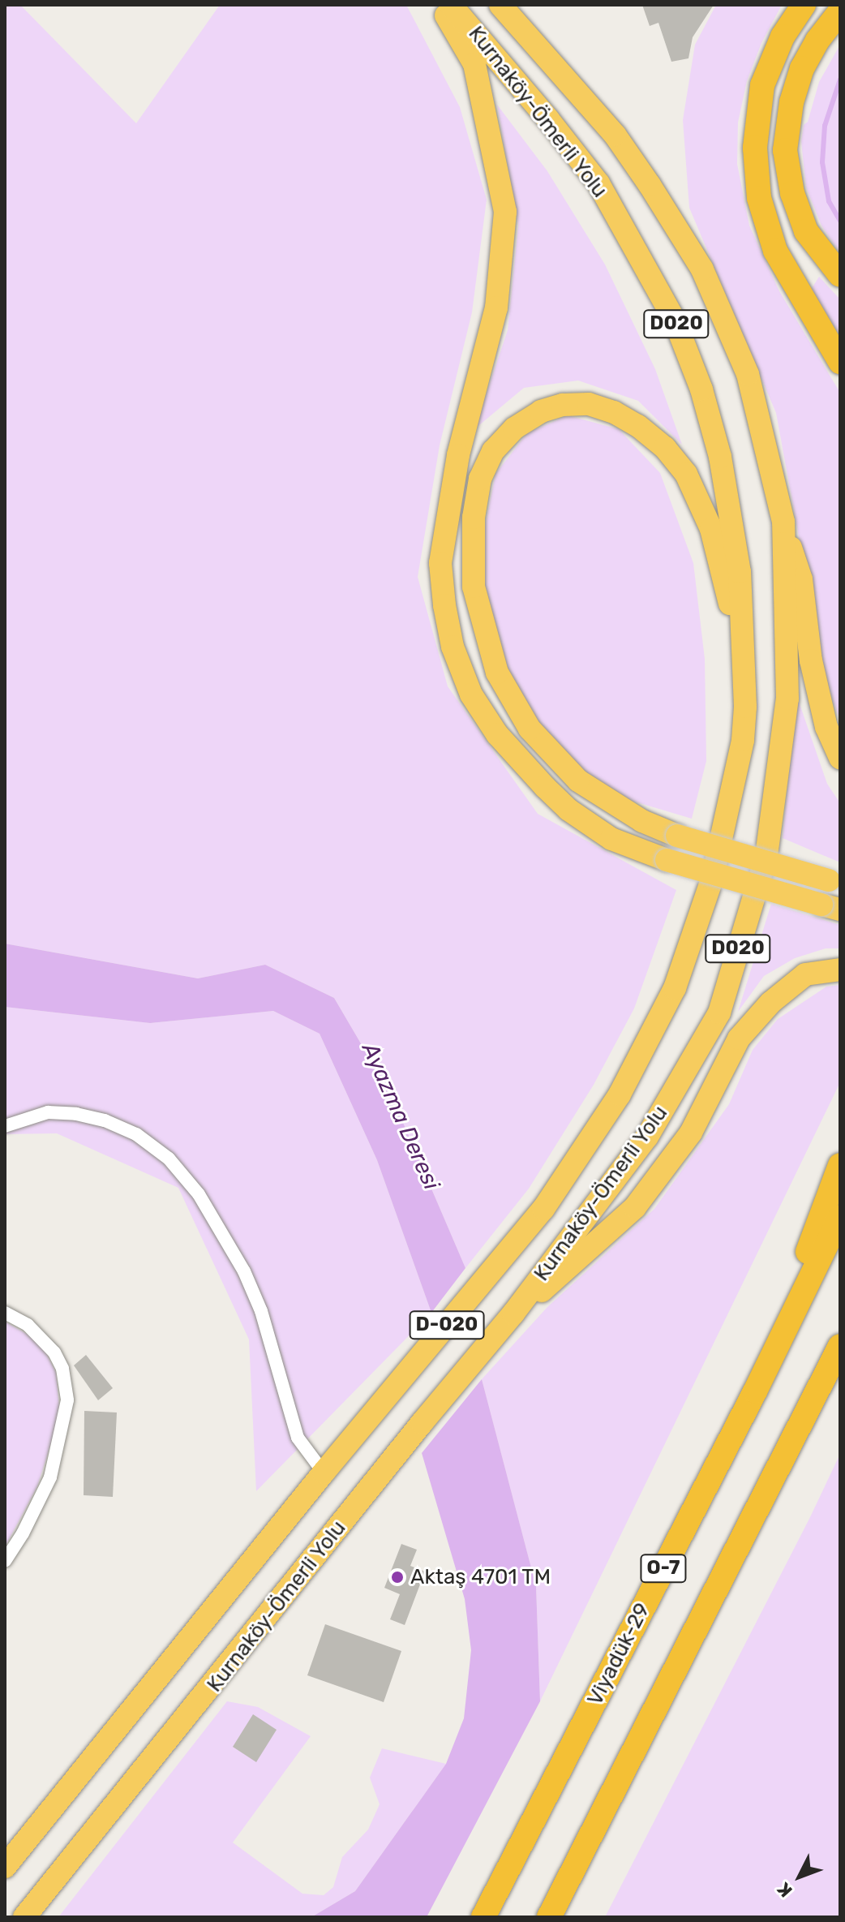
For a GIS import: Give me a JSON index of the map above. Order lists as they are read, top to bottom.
{
  "streets": {
    "highway": [
      "Kurnaköy-Ömerli Yolu",
      "D020",
      "D-020",
      "O-7",
      "Viyadük-29"
    ]
  },
  "water": ["Ayazma Deresi"],
  "places": ["Aktaş 4701 TM"],
  "north": "bottom left"
}
